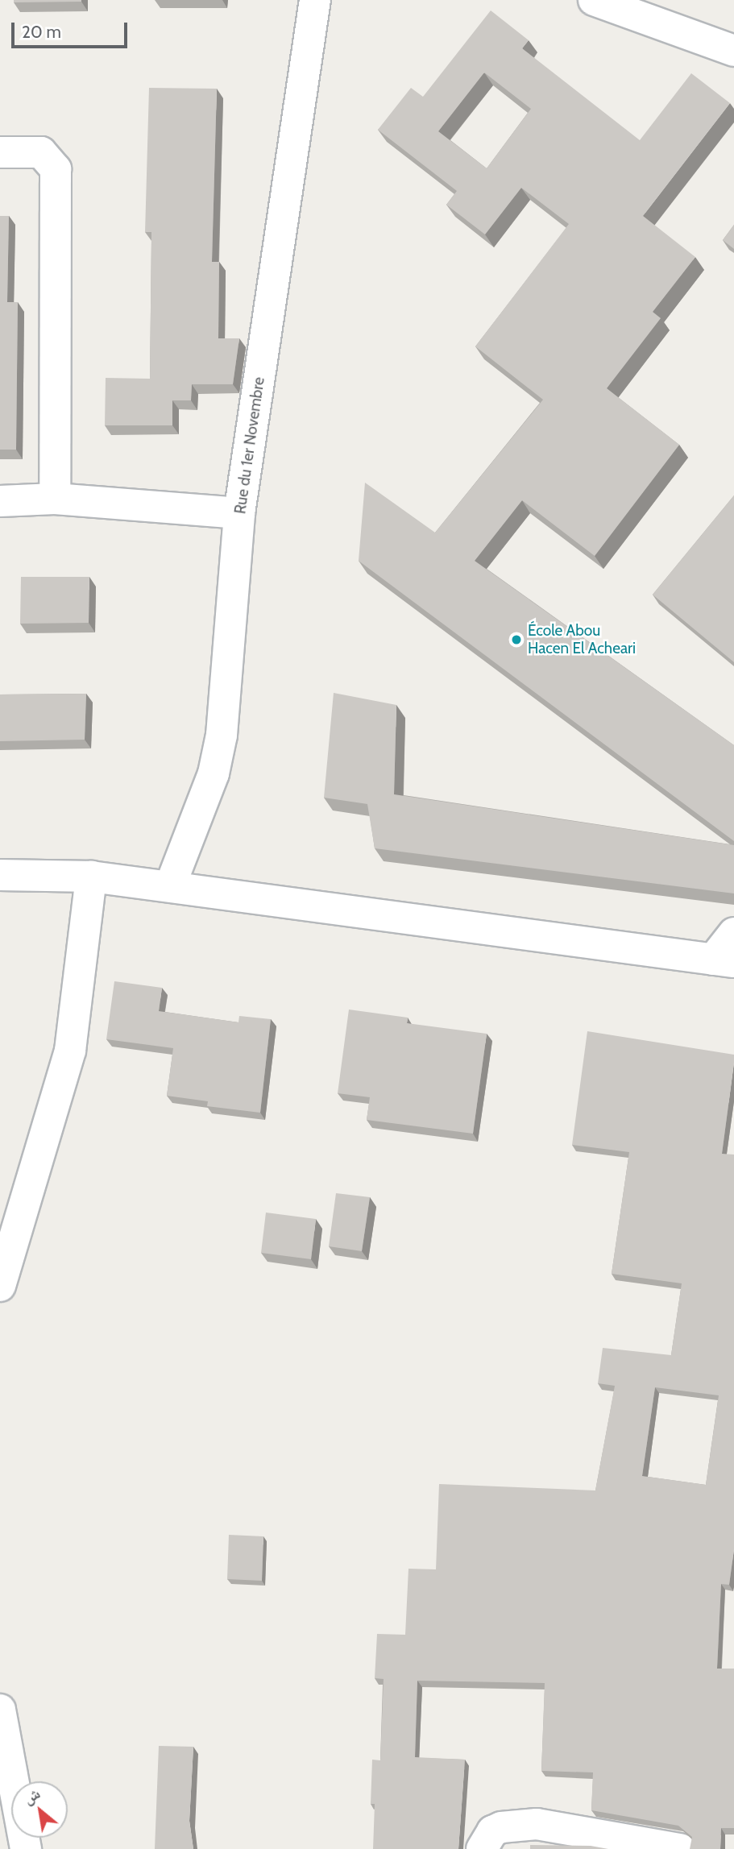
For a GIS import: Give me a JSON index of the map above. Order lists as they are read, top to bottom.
{
  "streets": {
    "street": ["Rue du 1er Novembre"]
  },
  "places": ["École Abou Hacen El Acheari"],
  "scale_bar": "20 m",
  "north": "top left"
}
